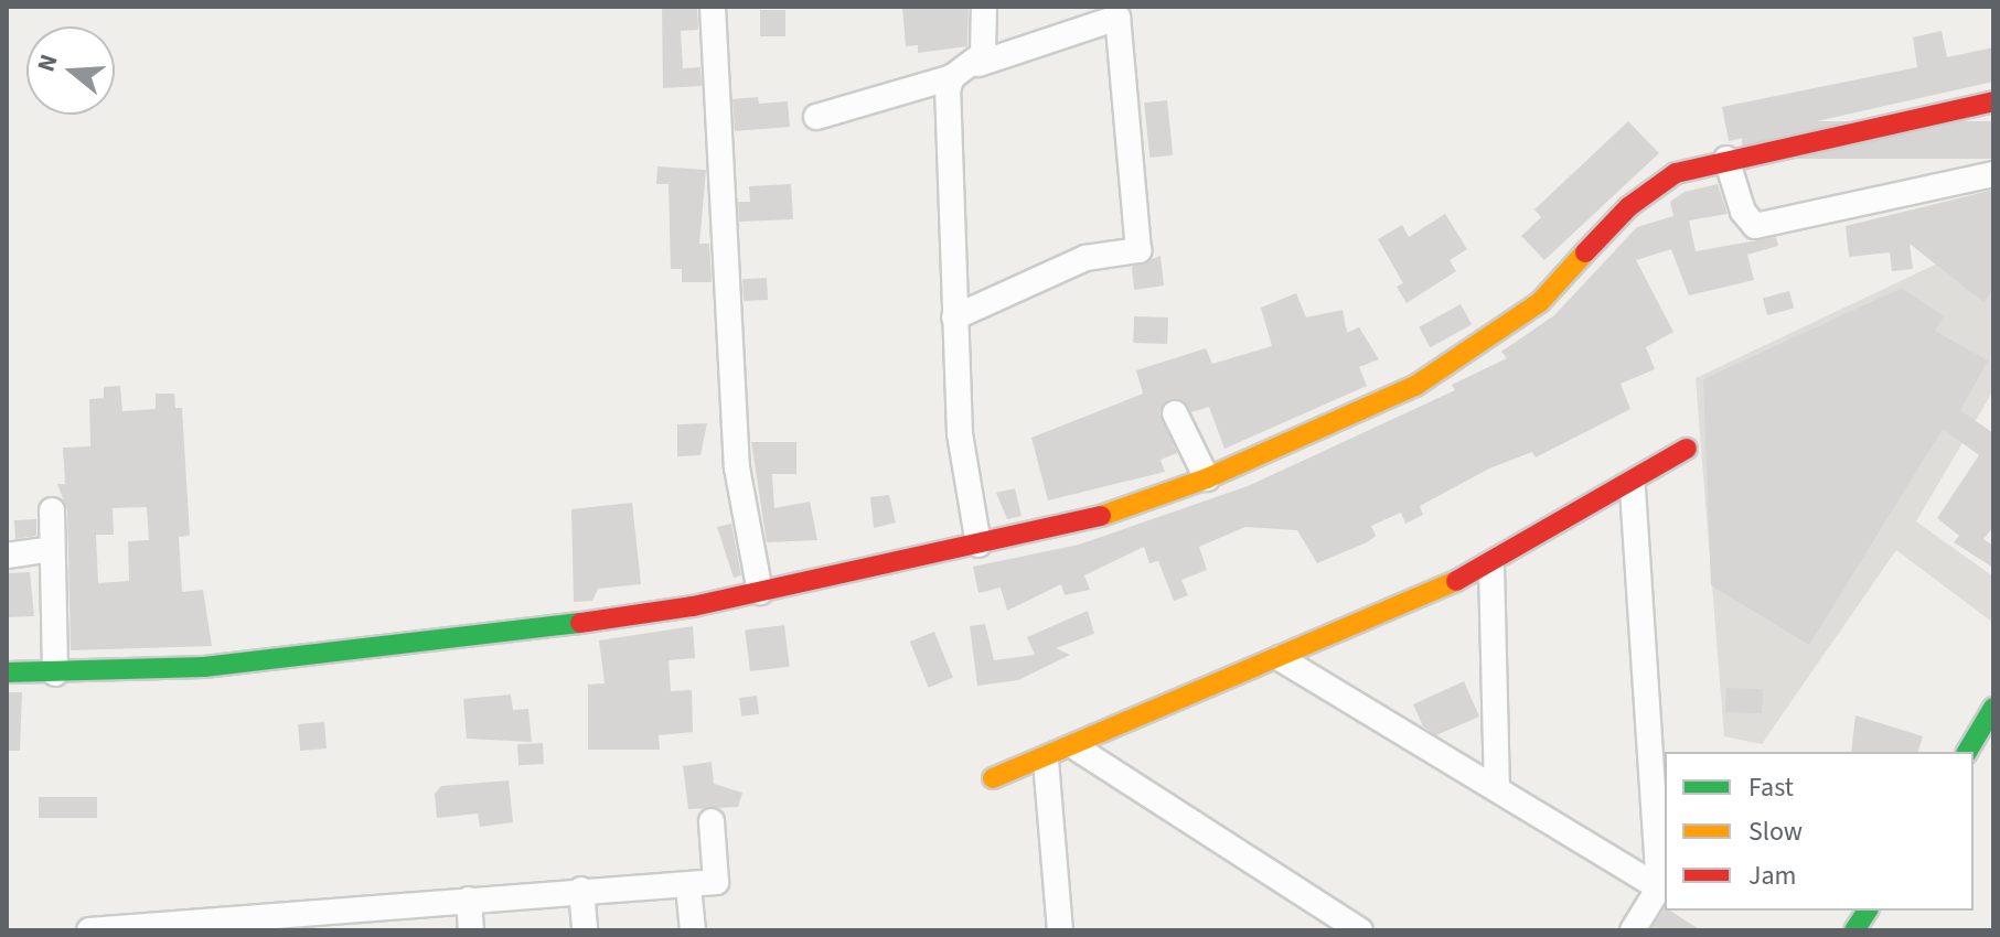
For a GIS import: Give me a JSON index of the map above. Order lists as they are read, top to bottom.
{
  "legend": ["Fast", "Slow", "Jam"],
  "north": "left"
}
